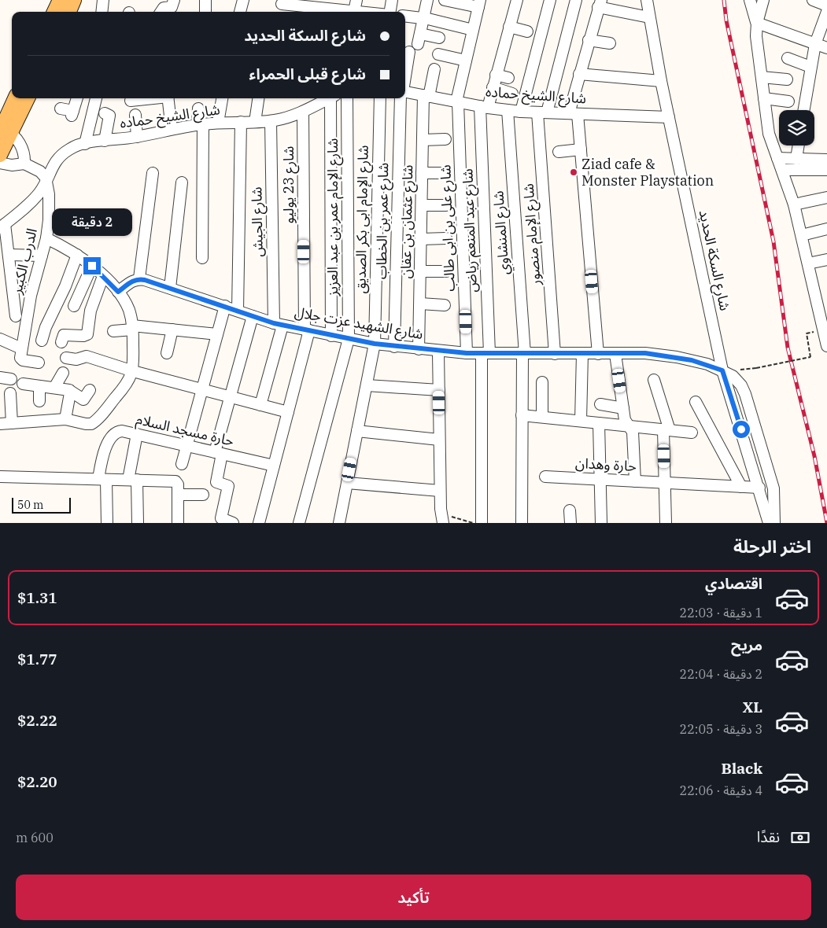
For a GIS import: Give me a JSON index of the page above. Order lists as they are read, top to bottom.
{
  "streets": {
    "street": [
      "شارع الشيخ حماده",
      "شارع 23 يوليو",
      "شارع الإمام عمر بن عبد العزيز",
      "شارع الإمام ابى بكر الصديق",
      "شارع عمر بن الخطاب",
      "شارع الجيش",
      "شارع عثمان بن عفان",
      "شارع على بن ابى طالب",
      "شارع عبد المنعم رياض",
      "شارع المنشاوي",
      "شارع الإمام منصور",
      "شارع السكة الحديد",
      "الدرب الكبير",
      "شارع الشهيد عزت جلال",
      "حارة مسجد السلام",
      "حارة وهدان"
    ]
  },
  "crossings": [
    ["شارع الشيخ حماده", "شارع 23 يوليو"],
    ["شارع الشيخ حماده", "شارع الجيش"],
    ["شارع الشيخ حماده", "شارع عثمان بن عفان"],
    ["شارع الشيخ حماده", "شارع على بن ابى طالب"],
    ["شارع الشيخ حماده", "شارع عبد المنعم رياض"],
    ["شارع الشيخ حماده", "شارع المنشاوي"],
    ["شارع الشيخ حماده", "شارع الإمام منصور"],
    ["شارع الشيخ حماده", "شارع السكة الحديد"],
    ["شارع الشيخ حماده", "الدرب الكبير"],
    ["شارع 23 يوليو", "شارع الشهيد عزت جلال"],
    ["شارع 23 يوليو", "حارة مسجد السلام"],
    ["شارع الإمام عمر بن عبد العزيز", "شارع الشهيد عزت جلال"],
    ["شارع الإمام ابى بكر الصديق", "شارع الشهيد عزت جلال"],
    ["شارع عمر بن الخطاب", "شارع الشهيد عزت جلال"],
    ["شارع الجيش", "شارع الشهيد عزت جلال"],
    ["شارع عثمان بن عفان", "شارع الشهيد عزت جلال"],
    ["شارع على بن ابى طالب", "شارع الشهيد عزت جلال"],
    ["شارع عبد المنعم رياض", "شارع الشهيد عزت جلال"],
    ["شارع المنشاوي", "شارع الشهيد عزت جلال"],
    ["شارع الإمام منصور", "شارع الشهيد عزت جلال"],
    ["شارع السكة الحديد", "شارع الشهيد عزت جلال"],
    ["شارع السكة الحديد", "حارة وهدان"]
  ],
  "places": ["Ziad cafe & Monster Playstation"],
  "scale_bar": "50 m",
  "page": {
    "banner": ["شارع السكة الحديد", "شارع قبلى الحمراء"],
    "bubble": "2 دقيقة",
    "scale": "50 m",
    "heading": "اختر الرحلة",
    "list": [
      {
        "name": "اقتصادي",
        "note": "1 دقيقة · 22:03",
        "value": "$1.31"
      },
      {
        "name": "مريح",
        "note": "2 دقيقة · 22:04",
        "value": "$1.77"
      },
      {
        "name": "XL",
        "note": "3 دقيقة · 22:05",
        "value": "$2.22"
      },
      {
        "name": "Black",
        "note": "4 دقيقة · 22:06",
        "value": "$2.20"
      }
    ],
    "pay": ["نقدًا", "600 m"],
    "buttons": "تأكيد"
  }
}
